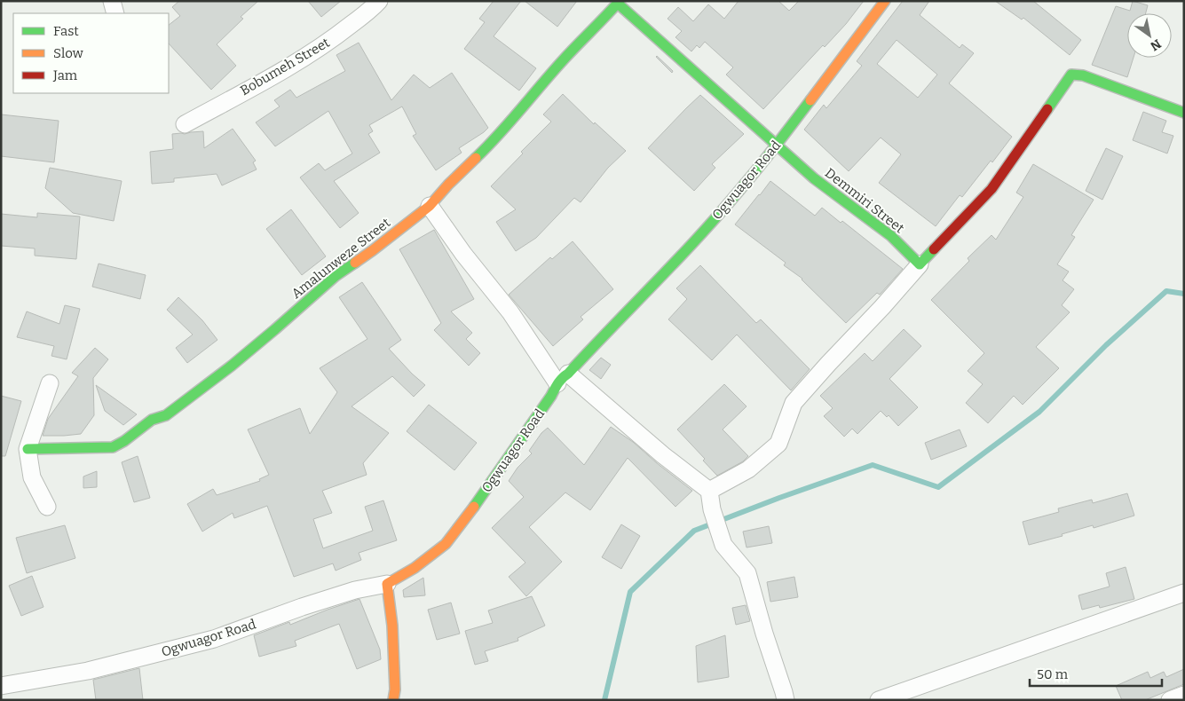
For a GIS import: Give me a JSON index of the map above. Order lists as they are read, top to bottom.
{
  "streets": {
    "street": [
      "Bobumeh Street",
      "Ogwuagor Road",
      "Demmiri Street",
      "Amalunweze Street"
    ]
  },
  "crossings": [
    ["Ogwuagor Road", "Demmiri Street"],
    ["Demmiri Street", "Amalunweze Street"]
  ],
  "legend": ["Fast", "Slow", "Jam"],
  "scale_bar": "50 m",
  "north": "bottom right"
}
